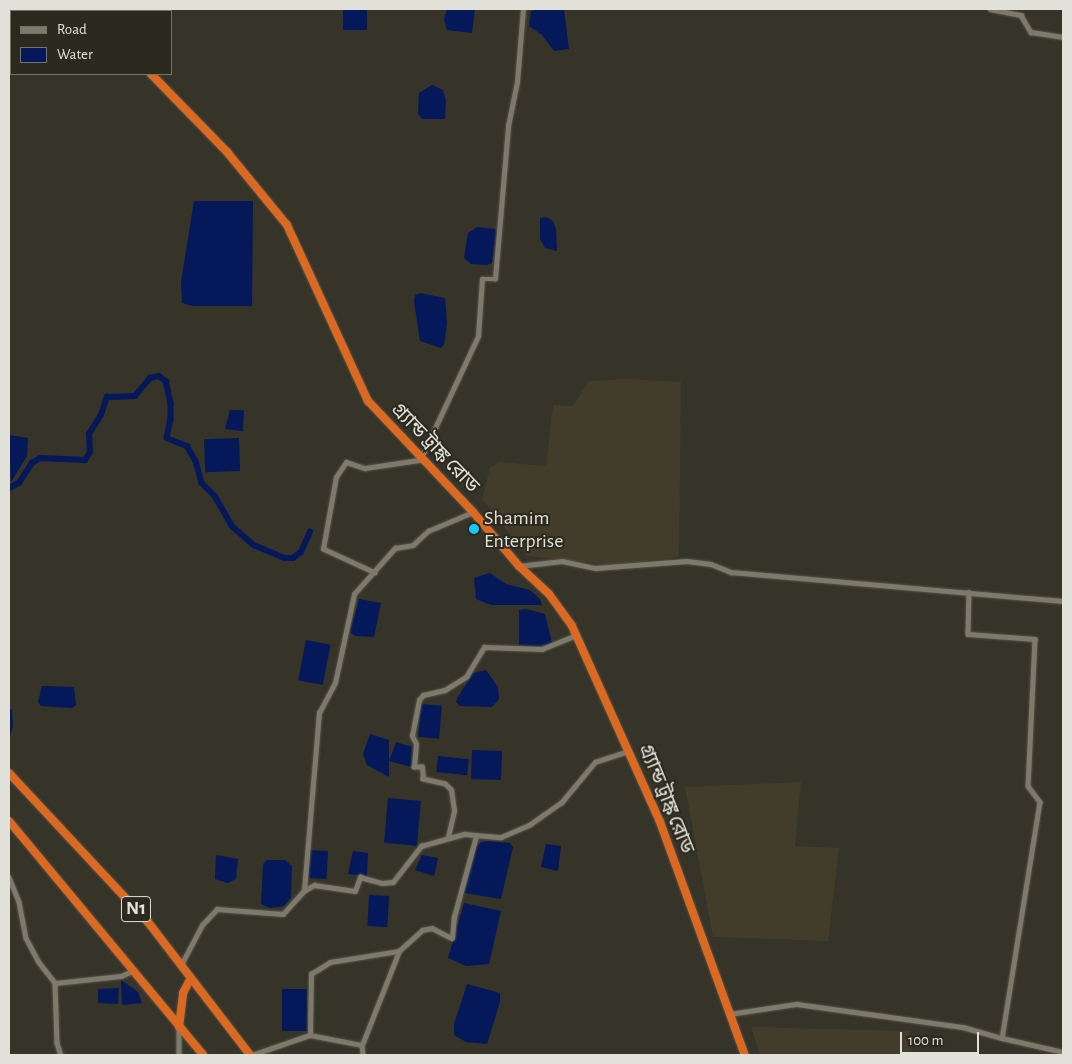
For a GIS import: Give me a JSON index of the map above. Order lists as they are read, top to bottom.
{
  "streets": {
    "highway": ["গ্র্যান্ড ট্রাঙ্ক রোড", "N1"]
  },
  "places": ["Shamim Enterprise"],
  "legend": ["Road", "Water"],
  "scale_bar": "100 m"
}
